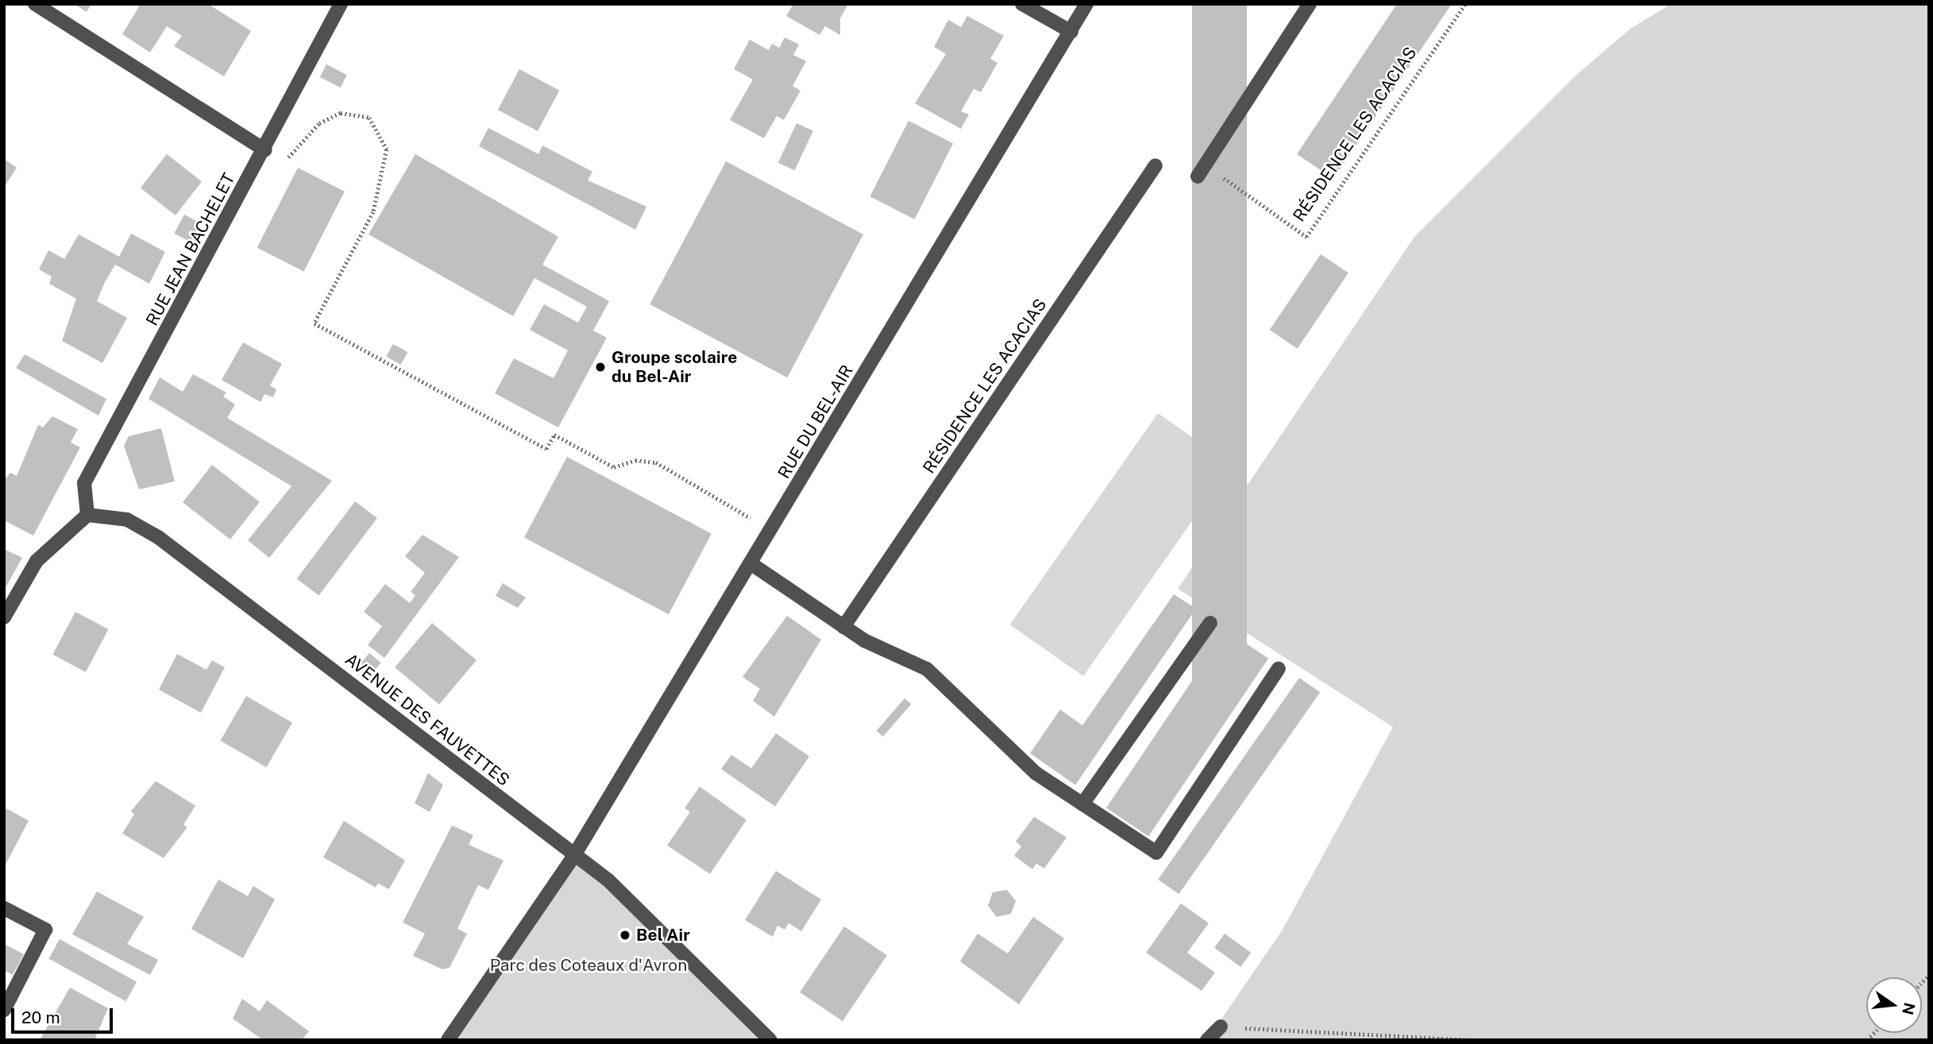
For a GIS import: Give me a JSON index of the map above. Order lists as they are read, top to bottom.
{
  "streets": {
    "street": [
      "RÉSIDENCE LES ACACIAS",
      "RUE JEAN BACHELET",
      "RUE DU BEL-AIR",
      "AVENUE DES FAUVETTES"
    ]
  },
  "crossings": [
    ["RUE JEAN BACHELET", "AVENUE DES FAUVETTES"],
    ["RUE DU BEL-AIR", "AVENUE DES FAUVETTES"]
  ],
  "parks": ["Parc des Coteaux d'Avron"],
  "places": ["Groupe scolaire du Bel-Air", "Bel Air"],
  "scale_bar": "20 m",
  "north": "right"
}
